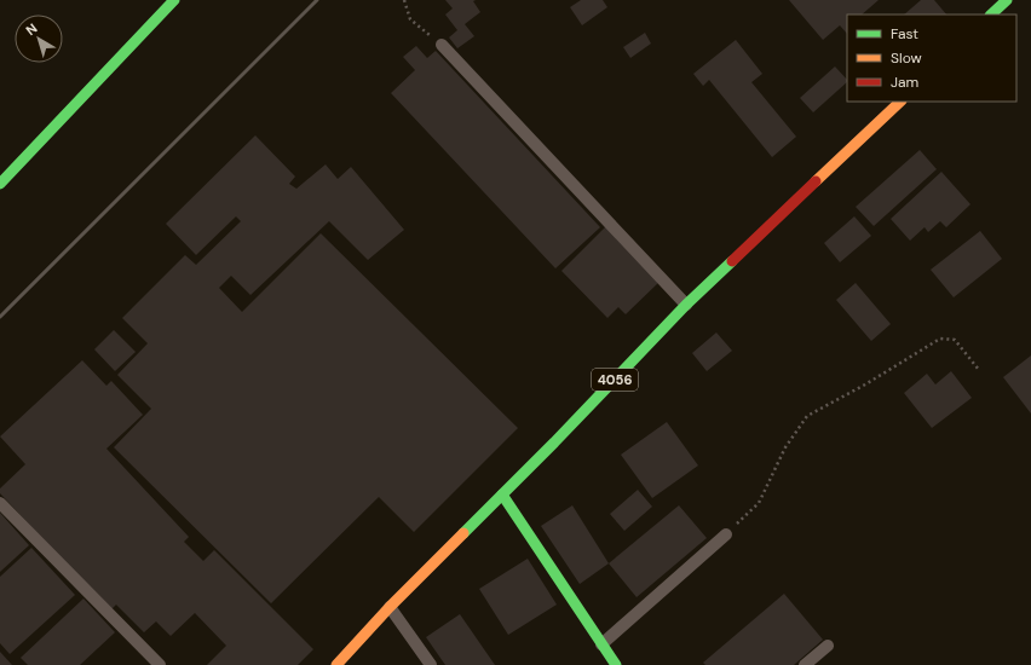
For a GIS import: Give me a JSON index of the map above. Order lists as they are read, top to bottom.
{
  "streets": {
    "main road": ["4056"]
  },
  "legend": ["Fast", "Slow", "Jam"],
  "north": "top left"
}
